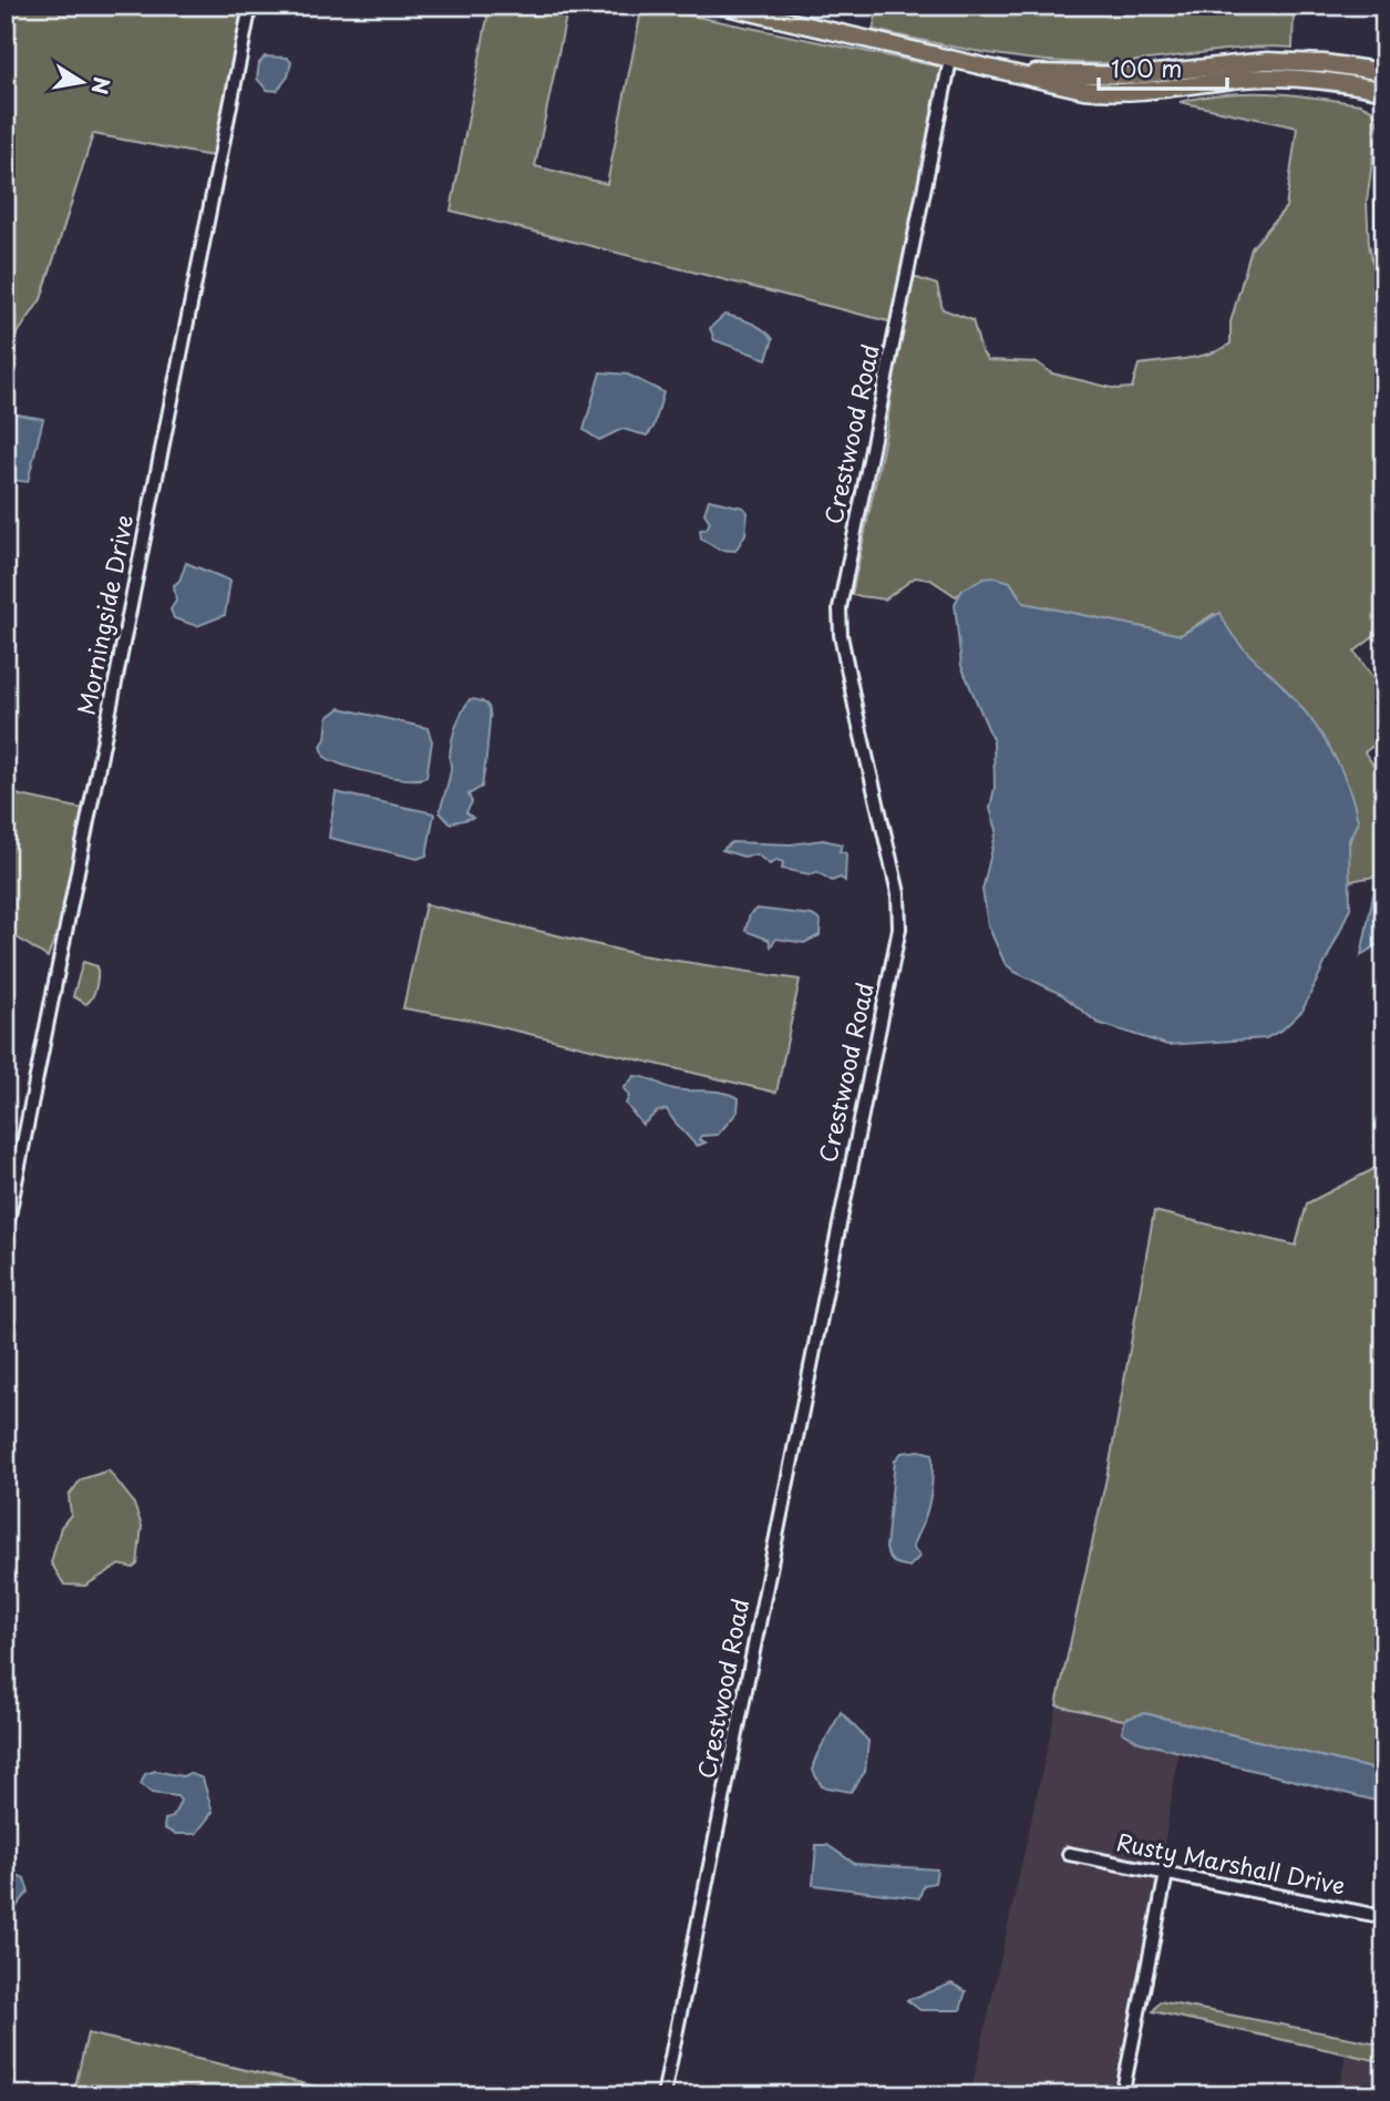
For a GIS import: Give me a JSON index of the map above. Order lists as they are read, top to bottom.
{
  "streets": {
    "street": ["Crestwood Road", "Morningside Drive", "Rusty Marshall Drive"]
  },
  "scale_bar": "100 m",
  "north": "right"
}
